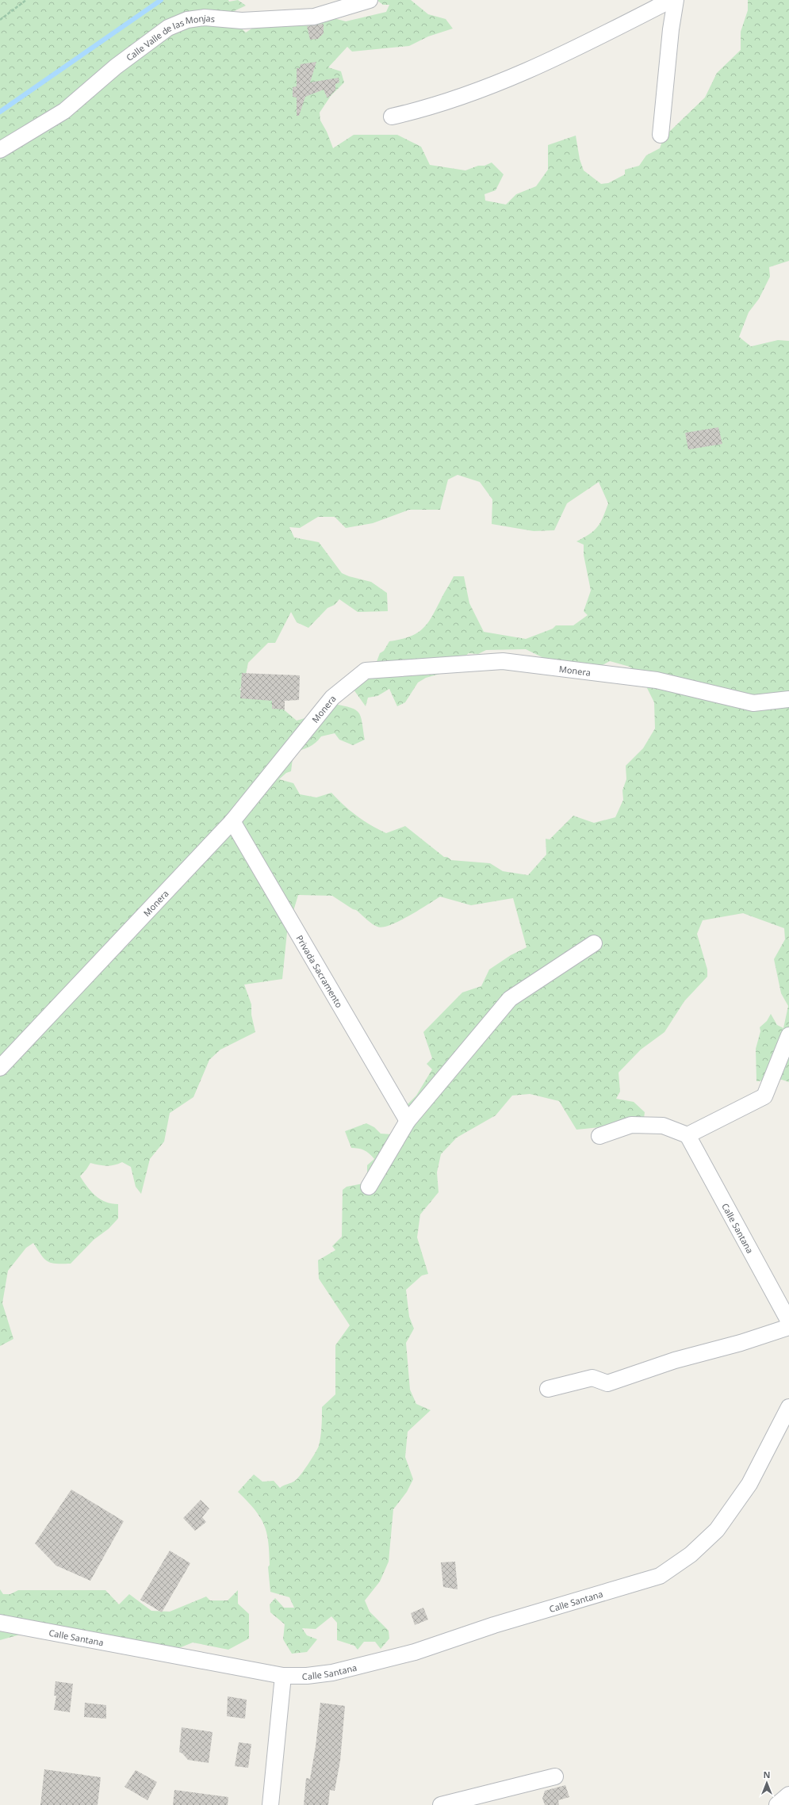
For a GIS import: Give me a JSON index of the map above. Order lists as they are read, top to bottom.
{
  "streets": {
    "street": [
      "Calle Valle de las Monjas",
      "Monera",
      "Privada Sacramento",
      "Calle Santana"
    ]
  },
  "crossings": [
    ["Monera", "Privada Sacramento"]
  ],
  "north": "top"
}
